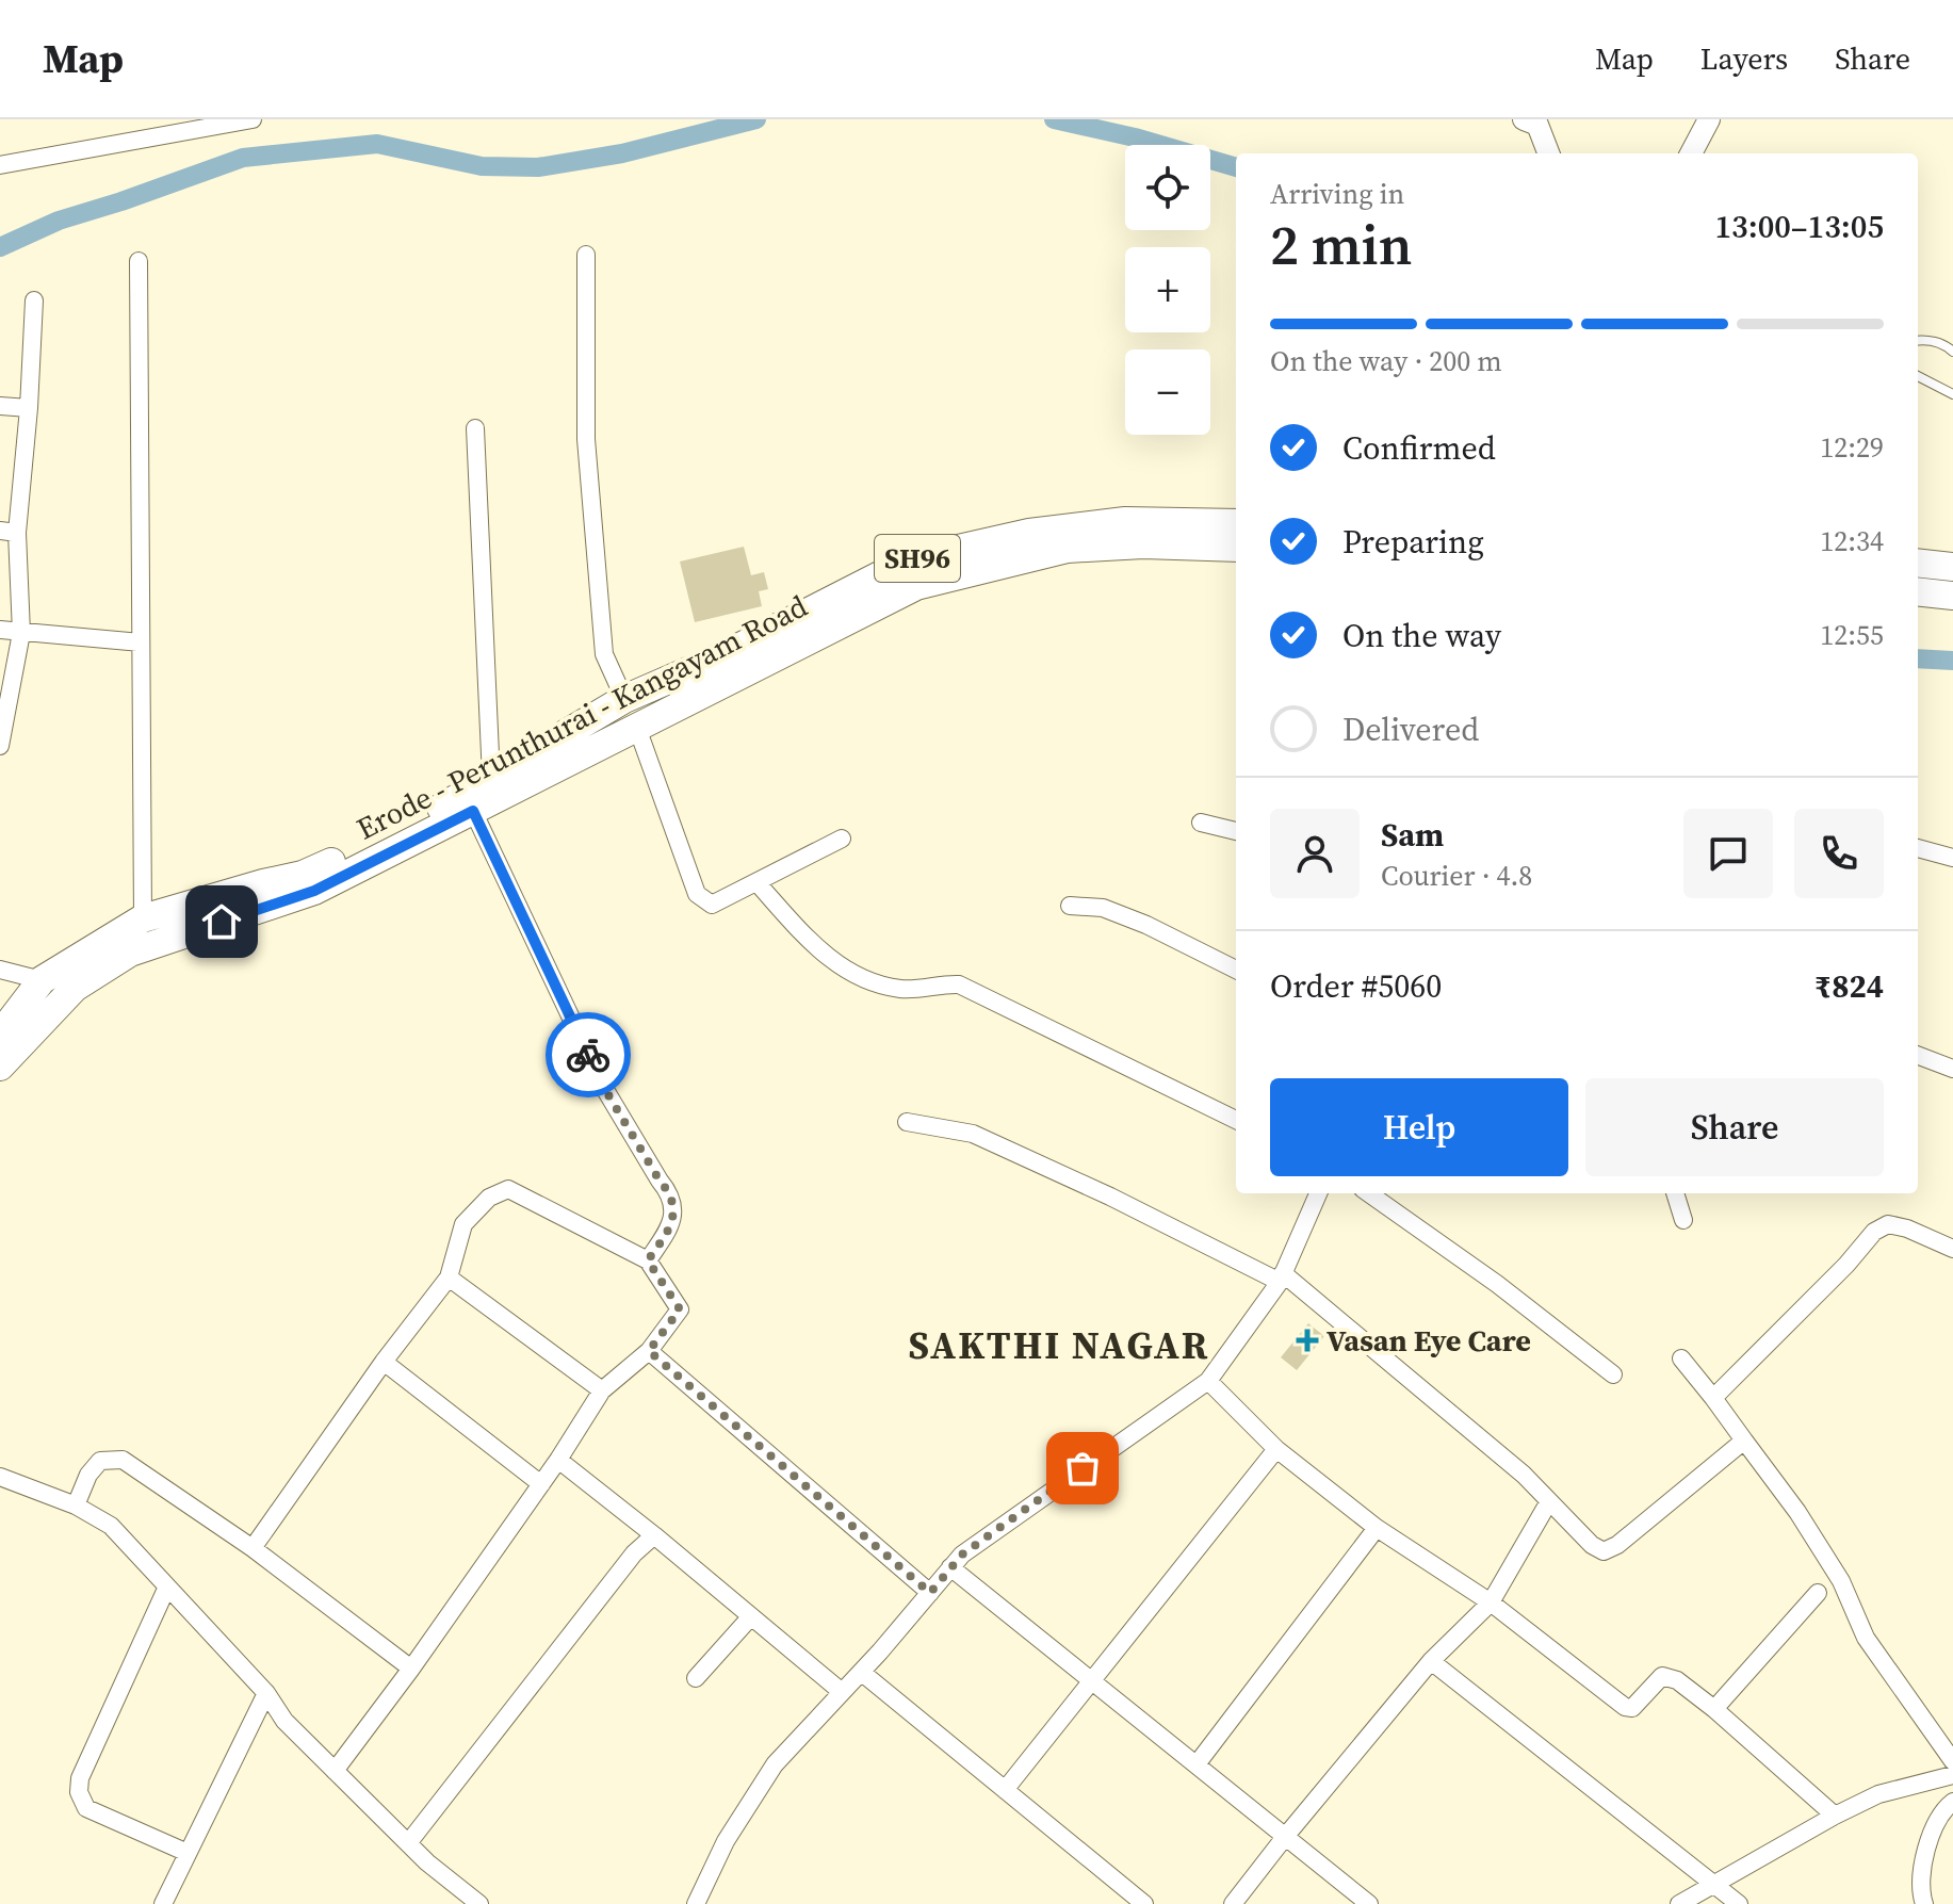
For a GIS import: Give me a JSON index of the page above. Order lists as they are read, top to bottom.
{
  "streets": {
    "main road": ["SH96", "Erode - Perunthurai - Kangayam Road"]
  },
  "districts": ["SAKTHI NAGAR"],
  "places": {
    "health": ["Vasan Eye Care"]
  },
  "page": {
    "header": "Map",
    "nav": ["Map", "Layers", "Share"],
    "map_buttons": ["+", "−"],
    "heading": ["2 min", "Arriving in", "13:00–13:05"],
    "panel": [
      "Sam",
      "Courier · 4.8",
      "Order #5060",
      "₹824"
    ],
    "bar": "On the way · 200 m",
    "list": [
      ["Confirmed", "12:29"],
      ["Preparing", "12:34"],
      ["On the way", "12:55"],
      "Delivered"
    ],
    "buttons": ["Help", "Share"]
  }
}
